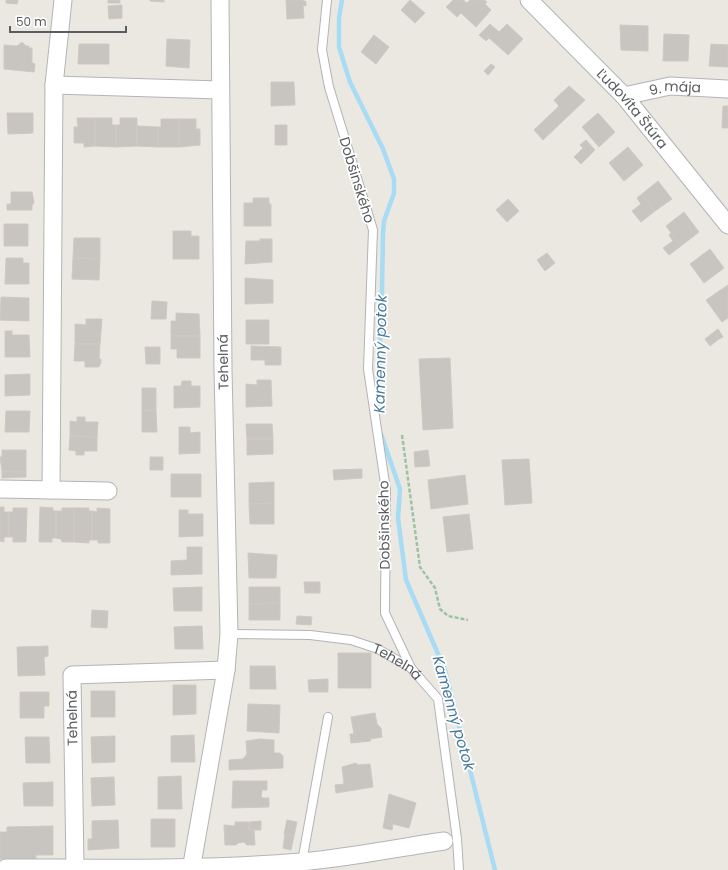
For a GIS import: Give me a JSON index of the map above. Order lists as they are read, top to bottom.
{
  "streets": {
    "street": ["9. mája", "Ľudovíta Štúra", "Tehelná"],
    "lane": ["Dobšinského"]
  },
  "crossings": [
    ["9. mája", "Ľudovíta Štúra"],
    ["Dobšinského", "Tehelná"]
  ],
  "water": ["Kamenný potok"],
  "scale_bar": "50 m"
}
